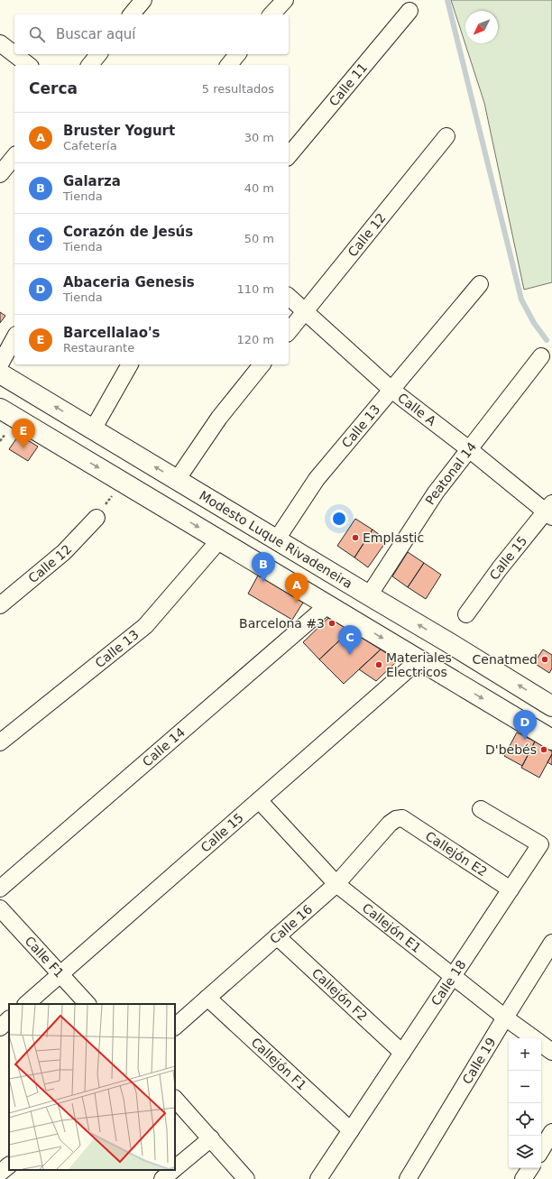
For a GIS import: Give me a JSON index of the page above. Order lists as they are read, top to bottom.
{
  "streets": {
    "street": [
      "Calle 11",
      "Calle 12",
      "Calle A",
      "Calle 13",
      "Peatonal 14",
      "Modesto Luque Rivadeneira",
      "Calle 15",
      "Calle 14",
      "Callejón E2",
      "Calle 16",
      "Callejón E1",
      "Calle F1",
      "Calle 18",
      "Callejón F2",
      "Calle 19",
      "Callejón F1"
    ]
  },
  "crossings": [
    ["Calle 12", "Calle A"],
    ["Calle A", "Calle 13"],
    ["Calle A", "Peatonal 14"],
    ["Calle A", "Calle 15"],
    ["Calle 13", "Modesto Luque Rivadeneira"],
    ["Peatonal 14", "Modesto Luque Rivadeneira"],
    ["Calle 15", "Callejón E1"],
    ["Calle 15", "Calle F1"],
    ["Callejón E2", "Calle 16"],
    ["Callejón E2", "Calle 18"],
    ["Calle 16", "Callejón E1"],
    ["Calle 16", "Callejón F2"],
    ["Calle 16", "Callejón F1"],
    ["Callejón E1", "Calle 18"],
    ["Callejón E1", "Calle 19"],
    ["Calle 18", "Callejón F2"],
    ["Calle 18", "Callejón F1"]
  ],
  "places": [
    "Emplastic",
    "Barcelona #3",
    "Cenatmed",
    "Materiales Electricos",
    "D'bebés"
  ],
  "north": "bottom left",
  "page": {
    "search": "Buscar aquí",
    "heading": ["Cerca", "5 resultados"],
    "list": [
      {
        "mark": "A",
        "name": "Bruster Yogurt",
        "note": "Cafetería",
        "value": "30 m"
      },
      {
        "mark": "B",
        "name": "Galarza",
        "note": "Tienda",
        "value": "40 m"
      },
      {
        "mark": "C",
        "name": "Corazón de Jesús",
        "note": "Tienda",
        "value": "50 m"
      },
      {
        "mark": "D",
        "name": "Abaceria Genesis",
        "note": "Tienda",
        "value": "110 m"
      },
      {
        "mark": "E",
        "name": "Barcellalao's",
        "note": "Restaurante",
        "value": "120 m"
      }
    ],
    "pins": [
      "E",
      "B",
      "A",
      "C",
      "D"
    ],
    "map_buttons": ["+", "−"]
  }
}
